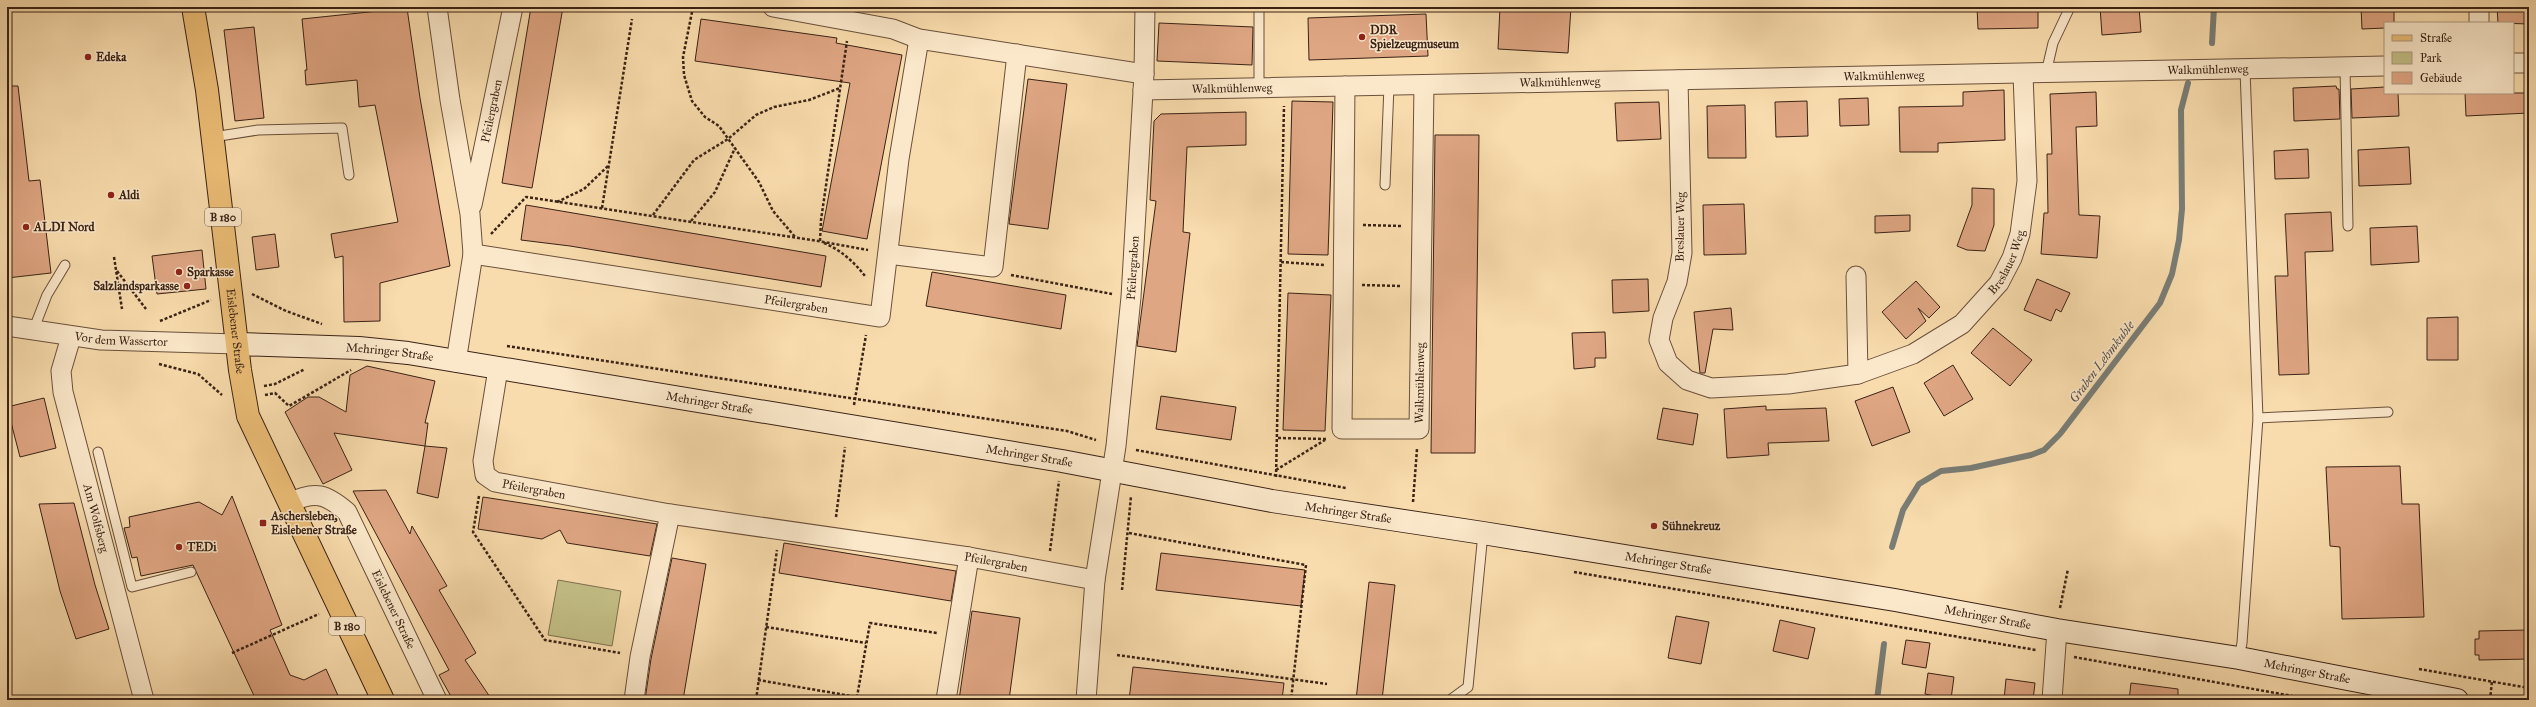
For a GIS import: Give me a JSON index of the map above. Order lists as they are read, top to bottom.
{
  "streets": {
    "main road": ["B 180", "Eislebener Straße", "Mehringer Straße"],
    "street": [
      "Walkmühlenweg",
      "Pfeilergraben",
      "Breslauer Weg",
      "Vor dem Wassertor",
      "Am Wolfsberg"
    ]
  },
  "crossings": [
    ["Walkmühlenweg", "Pfeilergraben"],
    ["Walkmühlenweg", "Breslauer Weg"],
    ["Pfeilergraben", "Mehringer Straße"],
    ["Eislebener Straße", "Vor dem Wassertor"],
    ["Eislebener Straße", "Mehringer Straße"],
    ["Vor dem Wassertor", "Mehringer Straße"],
    ["Vor dem Wassertor", "Am Wolfsberg"]
  ],
  "water": ["Graben Lehmkuhle"],
  "places": {
    "other": [
      "DDR Spielzeugmuseum",
      "Edeka",
      "Aldi",
      "ALDI Nord",
      "Sparkasse",
      "Salzlandsparkasse",
      "Sühnekreuz",
      "TEDi"
    ],
    "transit": ["Aschersleben, Eislebener Straße"]
  },
  "legend": ["Straße", "Park", "Gebäude"]
}
